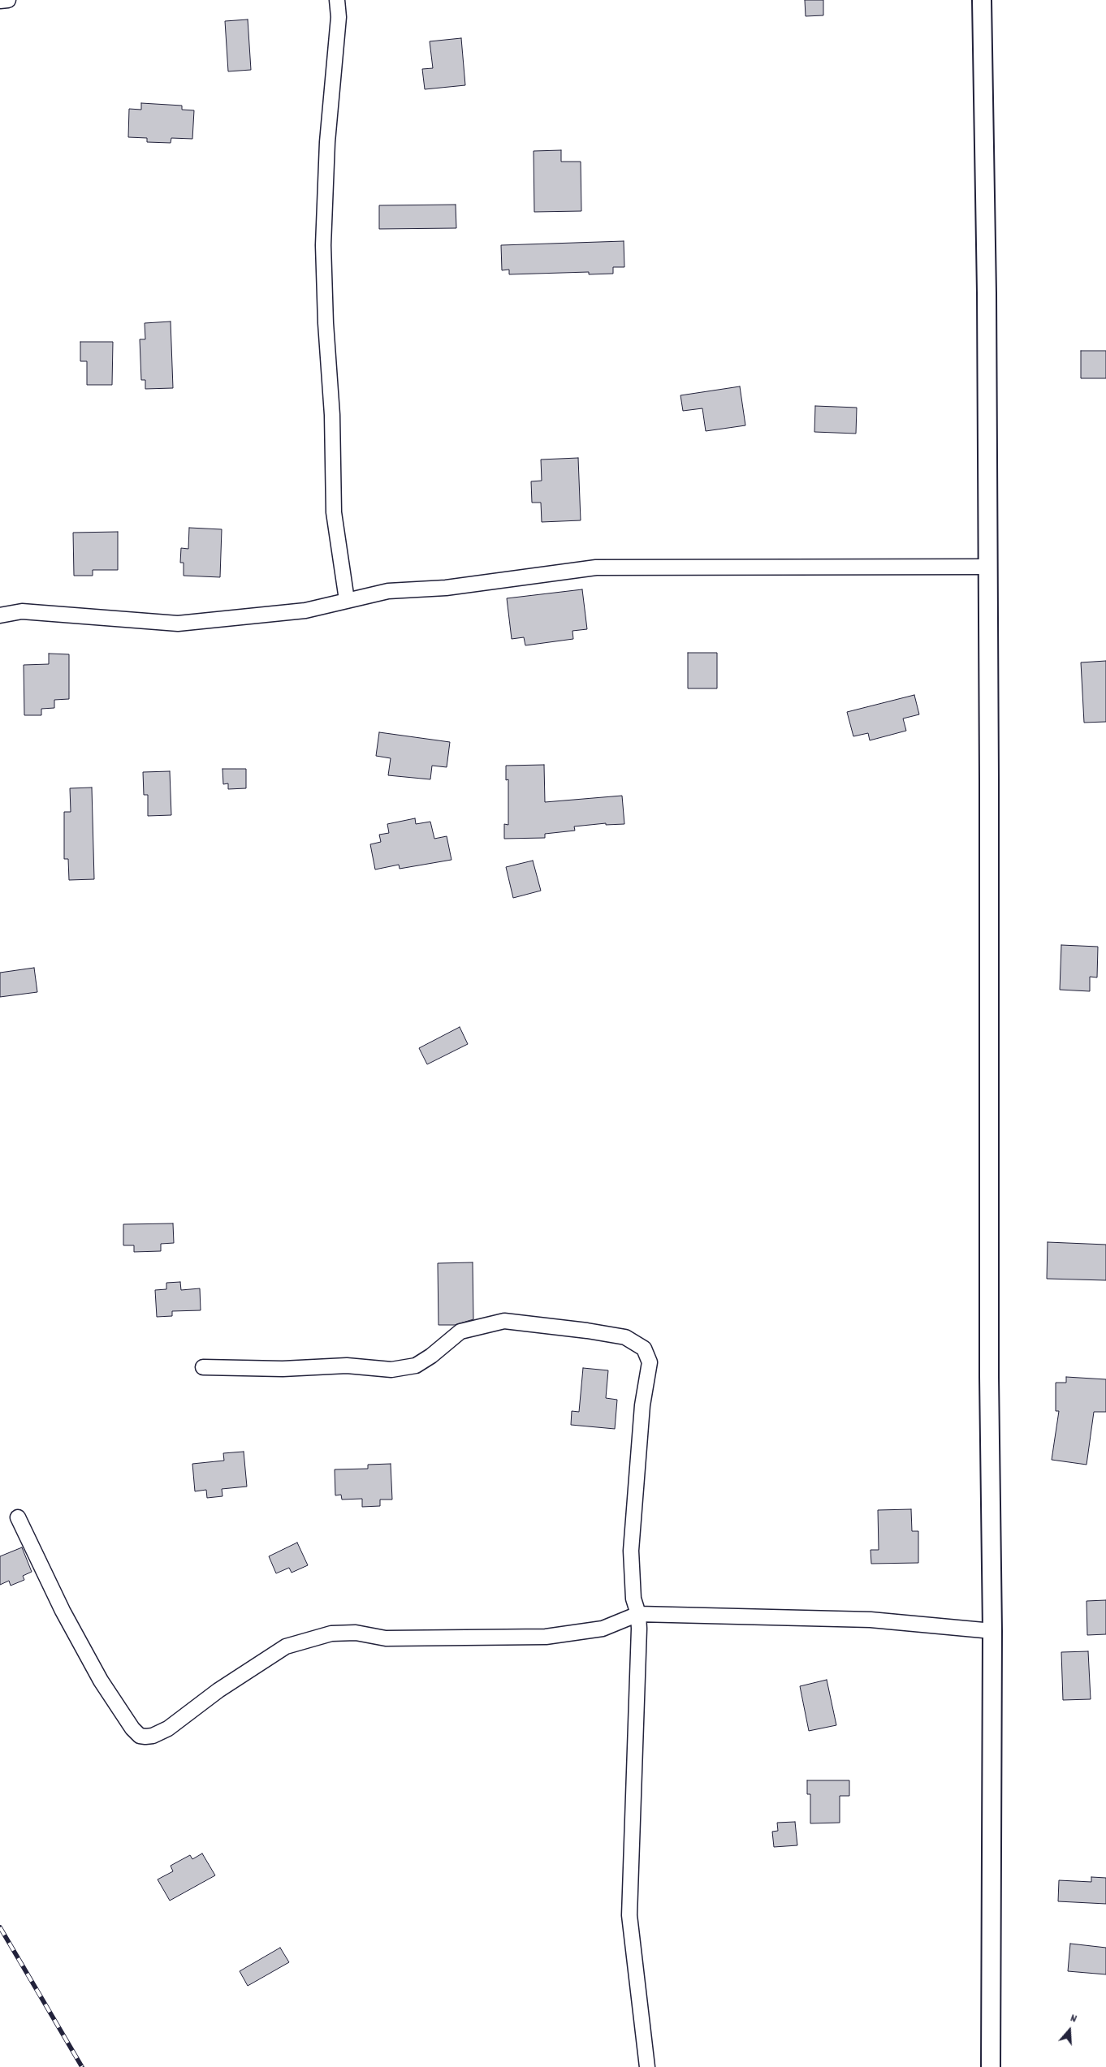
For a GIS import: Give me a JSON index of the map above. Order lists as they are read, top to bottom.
{
  "north": "top"
}
